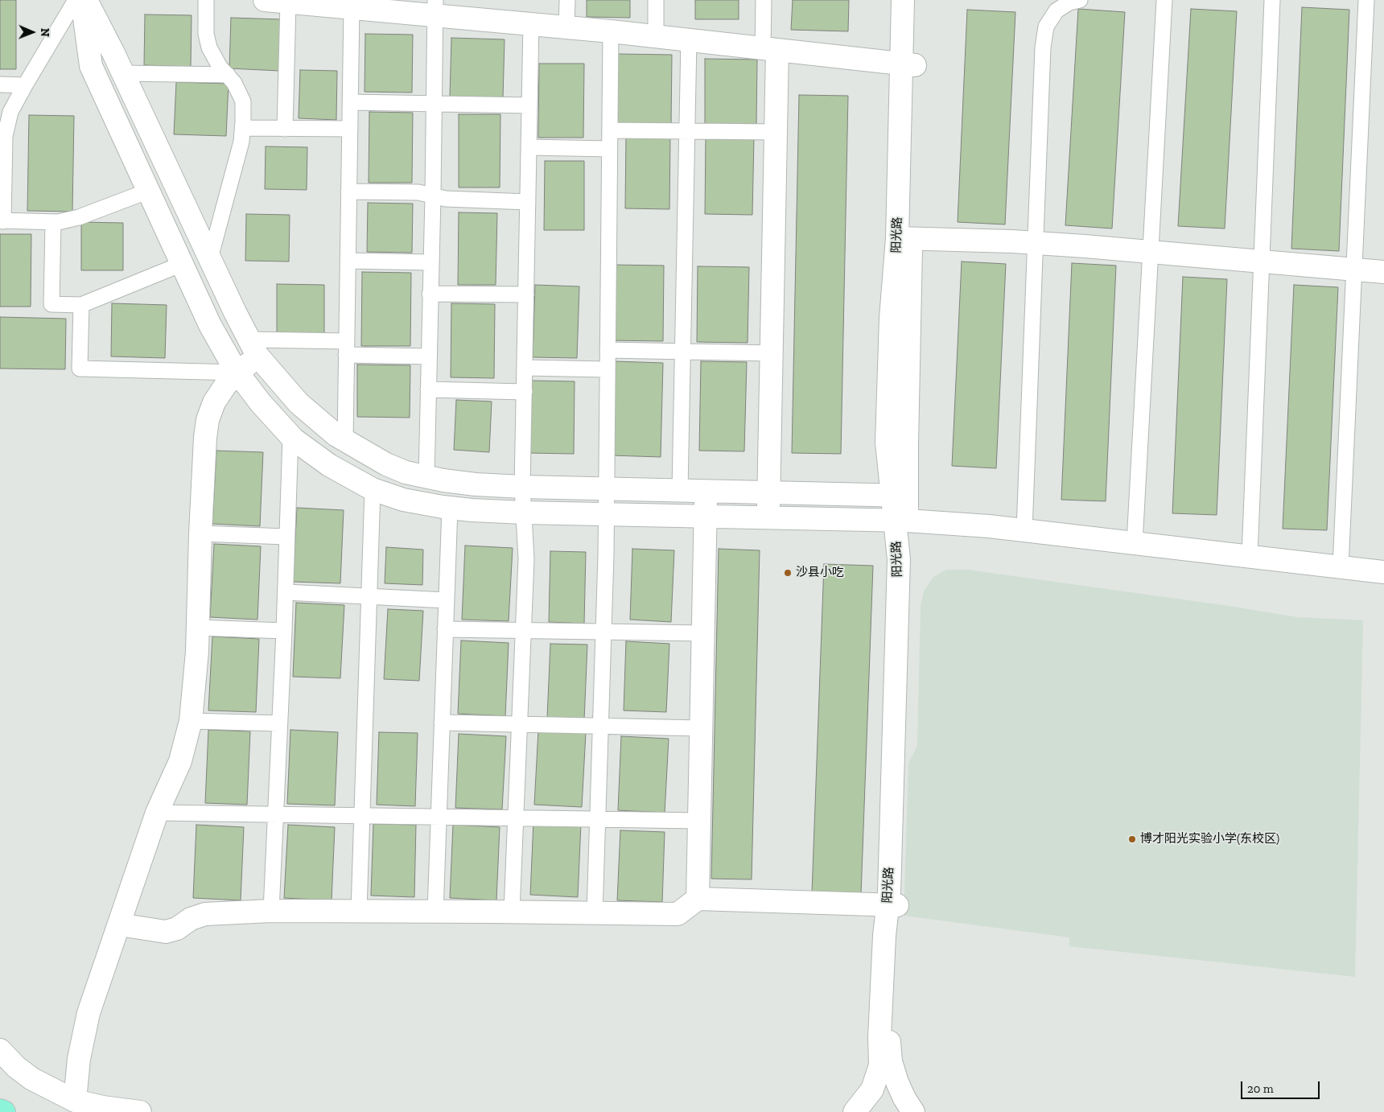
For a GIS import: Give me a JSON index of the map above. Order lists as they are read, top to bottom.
{
  "streets": {
    "street": ["阳光路"]
  },
  "places": ["沙县小吃", "博才阳光实验小学(东校区)"],
  "scale_bar": "20 m",
  "north": "right"
}
